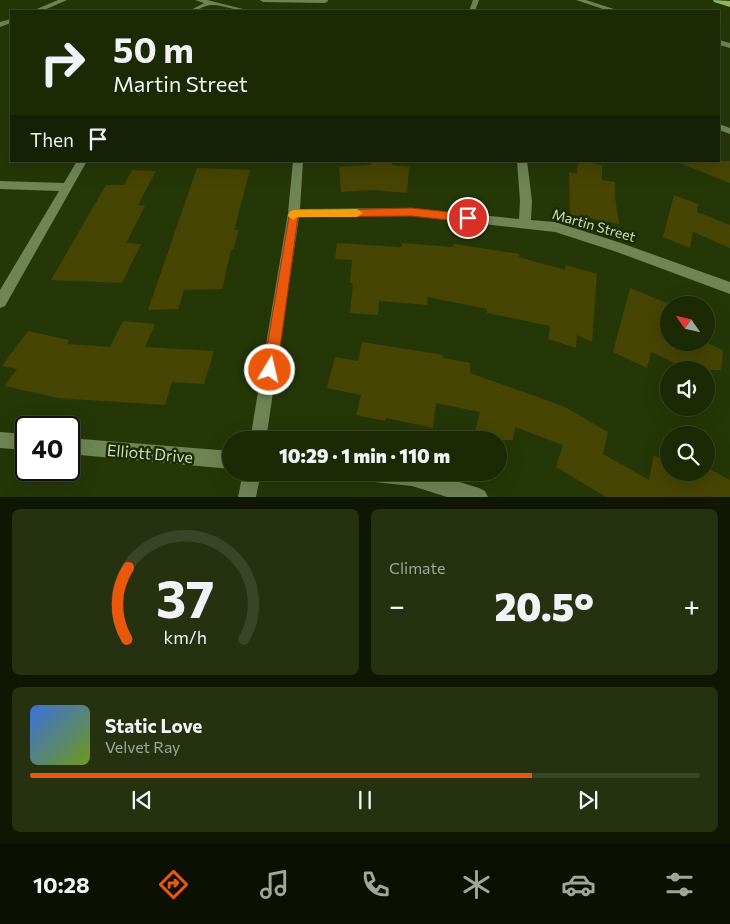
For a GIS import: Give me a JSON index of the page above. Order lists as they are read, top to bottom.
{
  "streets": {
    "street": ["Martin Street", "Elliott Drive"]
  },
  "north": "top left",
  "page": {
    "turn": ["50 m", "Martin Street"],
    "then": "Then",
    "limit": "40",
    "trip": "10:29 · 1 min · 110 m",
    "tile": "Climate",
    "heat": ["−", "20.5°", "+"],
    "song": ["Static Love", "Velvet Ray"],
    "tabs": "10:28",
    "gauge": ["37", "km/h"]
  }
}
